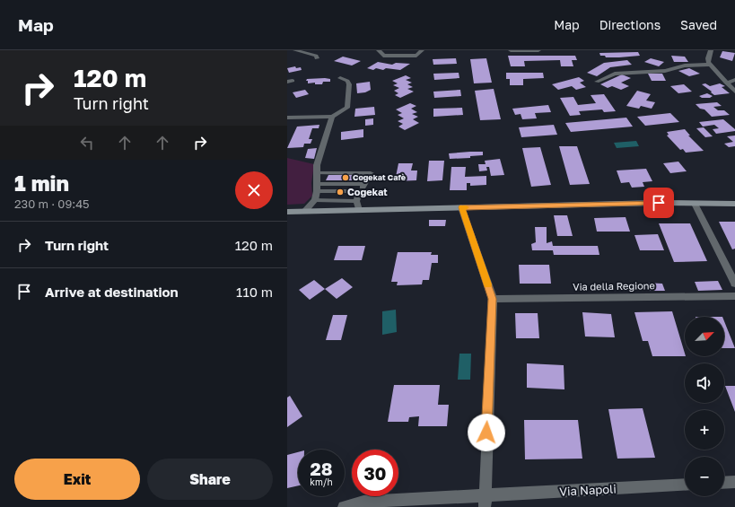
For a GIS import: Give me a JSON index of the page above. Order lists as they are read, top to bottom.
{
  "streets": {
    "street": ["Via della Regione", "Via Napoli"]
  },
  "places": ["Cogekat Cafè", "Cogekat"],
  "north": "top right",
  "page": {
    "header": "Map",
    "nav": ["Map", "Directions", "Saved"],
    "turn": ["120 m", "Turn right"],
    "heading": ["1 min", "230 m · 09:45"],
    "list": [
      {
        "name": "Turn right",
        "value": "120 m"
      },
      {
        "name": "Arrive at destination",
        "value": "110 m"
      }
    ],
    "map_buttons": ["+", "−"],
    "speed": "28 km/h",
    "limit": "30",
    "buttons": ["Exit", "Share"]
  }
}
